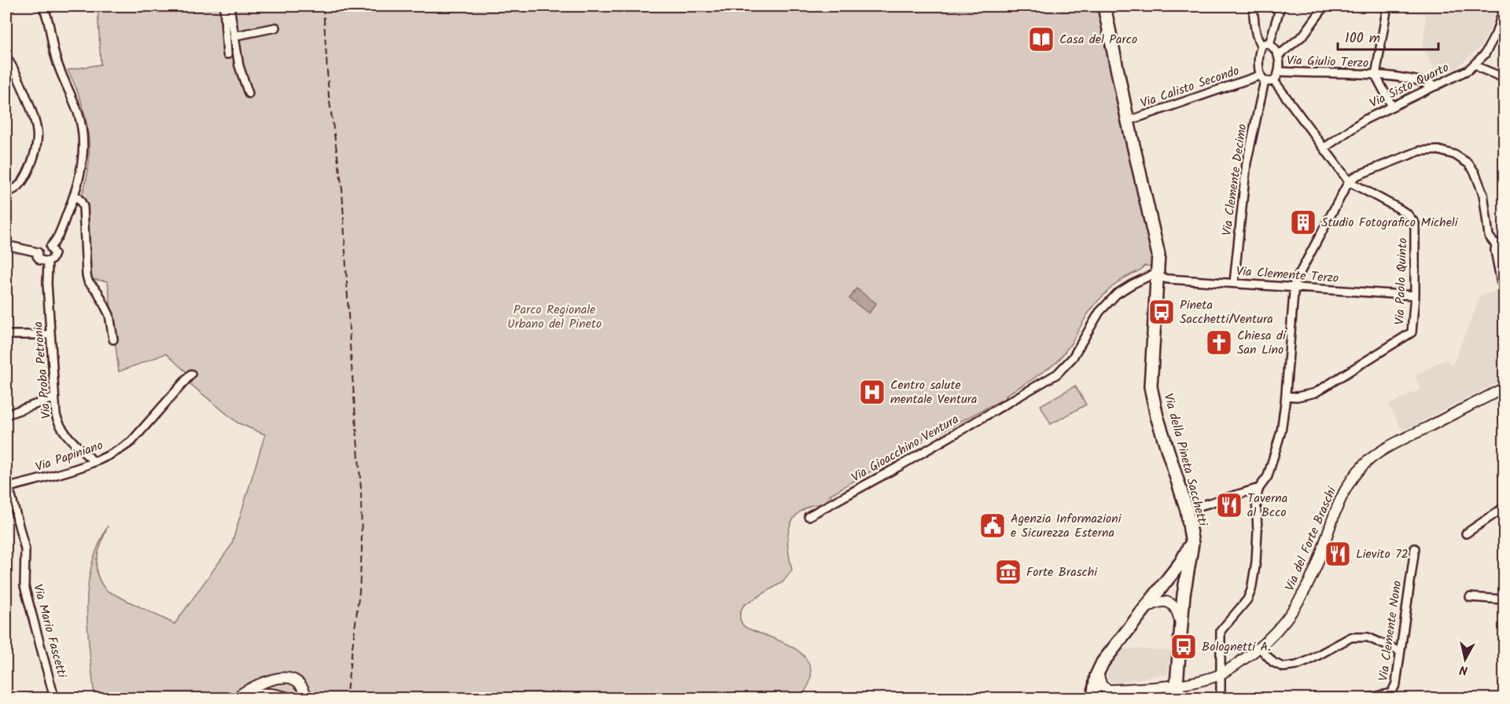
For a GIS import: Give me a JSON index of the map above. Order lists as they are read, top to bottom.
{
  "streets": {
    "main road": ["Via della Pineta Sacchetti"],
    "street": [
      "Via Giulio Terzo",
      "Via Sisto Quarto",
      "Via Calisto Secondo",
      "Via Clemente Decimo",
      "Via Clemente Terzo",
      "Via Paolo Quinto",
      "Via Proba Petronia",
      "Via Gioacchino Ventura",
      "Via Papiniano",
      "Via del Forte Braschi",
      "Via Mario Fascetti",
      "Via Clemente Nono"
    ]
  },
  "crossings": [
    ["Via Giulio Terzo", "Via Sisto Quarto"],
    ["Via Calisto Secondo", "Via Clemente Decimo"],
    ["Via Calisto Secondo", "Via della Pineta Sacchetti"],
    ["Via Clemente Decimo", "Via Clemente Terzo"],
    ["Via Clemente Terzo", "Via Paolo Quinto"],
    ["Via Clemente Terzo", "Via Gioacchino Ventura"],
    ["Via Clemente Terzo", "Via della Pineta Sacchetti"],
    ["Via Proba Petronia", "Via Papiniano"],
    ["Via Gioacchino Ventura", "Via della Pineta Sacchetti"],
    ["Via Papiniano", "Via Mario Fascetti"],
    ["Via della Pineta Sacchetti", "Via del Forte Braschi"]
  ],
  "parks": ["Parco Regionale Urbano del Pineto"],
  "places": {
    "library": ["Casa del Parco"],
    "building": ["Studio Fotografico Micheli"],
    "bus stop": ["Pineta Sacchetti/Ventura", "Bolognetti A."],
    "church": ["Chiesa di San Lino"],
    "hospital": ["Centro salute mentale Ventura"],
    "restaurant": ["Taverna al Bcco", "Lievito 72"],
    "public building": ["Agenzia Informazioni e Sicurezza Esterna"],
    "museum": ["Forte Braschi"]
  },
  "scale_bar": "100 m",
  "north": "bottom"
}
